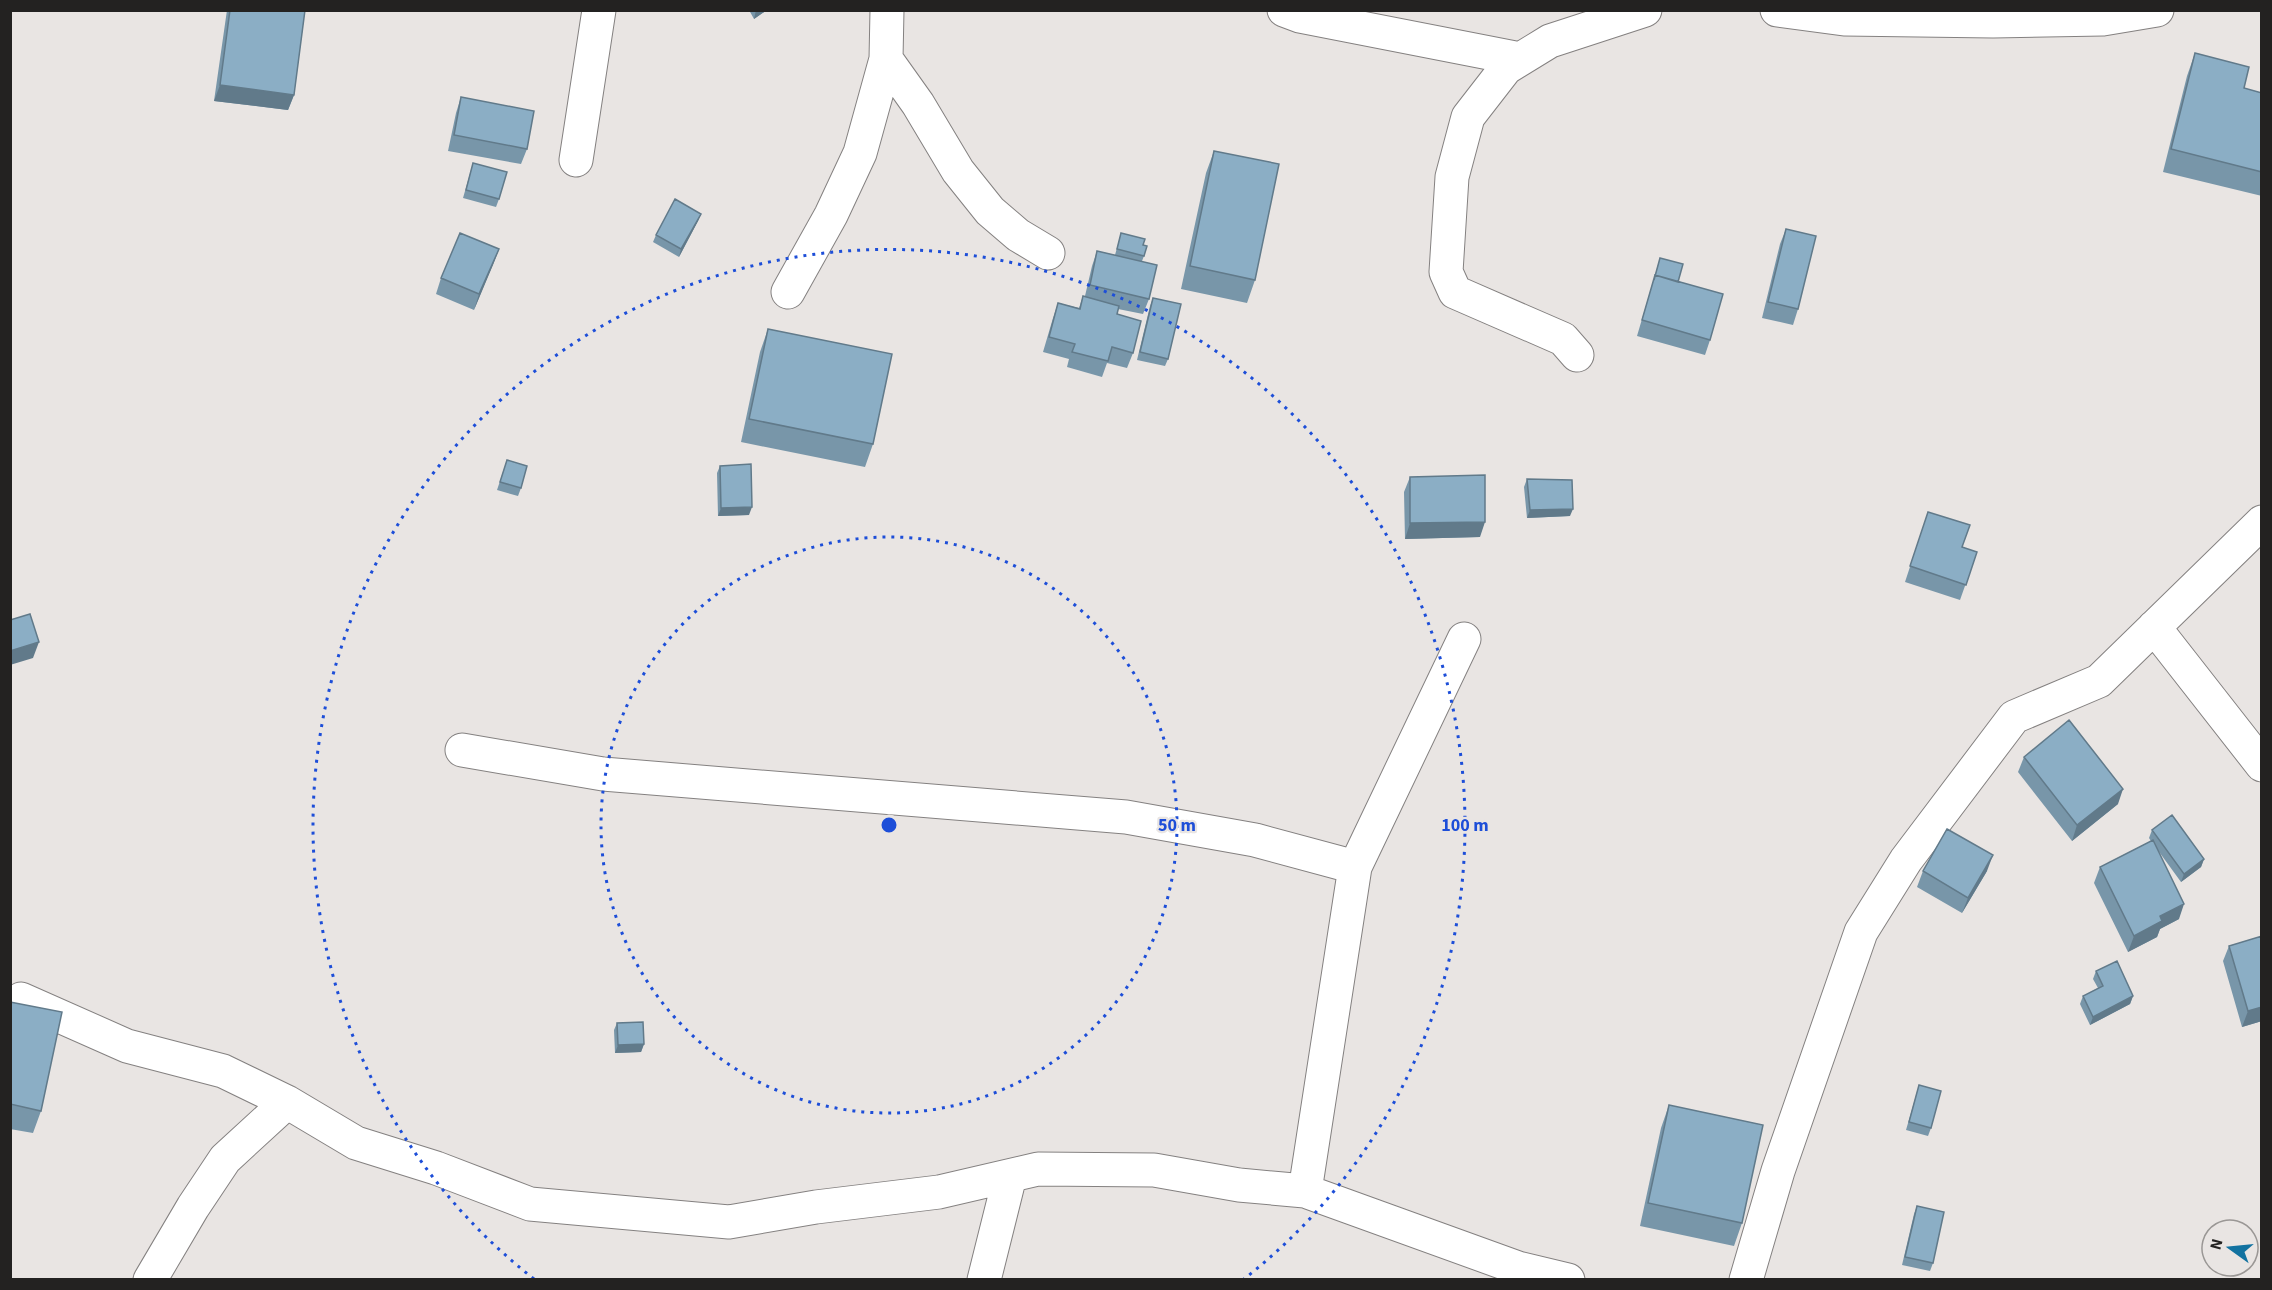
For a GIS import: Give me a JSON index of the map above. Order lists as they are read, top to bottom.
{
  "north": "left",
  "rings": ["50 m", "100 m"]
}
